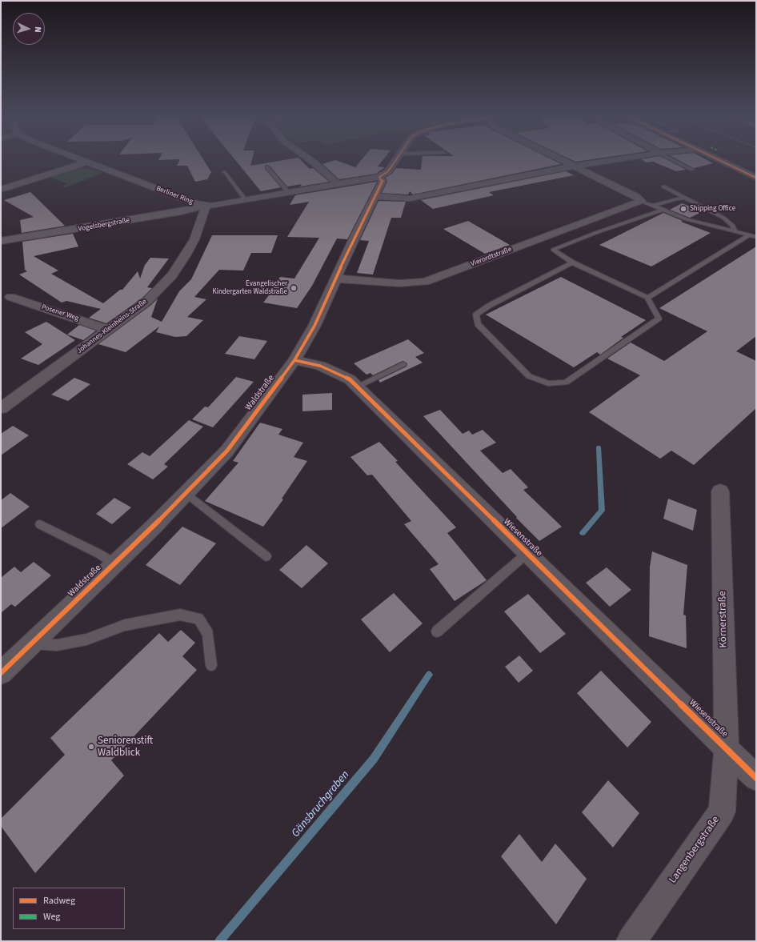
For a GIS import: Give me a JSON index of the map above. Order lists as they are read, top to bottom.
{
  "streets": {
    "street": [
      "Berliner Ring",
      "Vogelsbergstraße",
      "Vierordtstraße",
      "Posener Weg",
      "Johannes-Kleinheins-Straße",
      "Waldstraße",
      "Wiesenstraße",
      "Körnerstraße",
      "Langenbergstraße"
    ]
  },
  "crossings": [
    ["Berliner Ring", "Vogelsbergstraße"],
    ["Berliner Ring", "Johannes-Kleinheins-Straße"],
    ["Berliner Ring", "Waldstraße"],
    ["Vogelsbergstraße", "Johannes-Kleinheins-Straße"],
    ["Vierordtstraße", "Waldstraße"],
    ["Posener Weg", "Johannes-Kleinheins-Straße"],
    ["Waldstraße", "Wiesenstraße"],
    ["Wiesenstraße", "Körnerstraße"],
    ["Wiesenstraße", "Langenbergstraße"],
    ["Körnerstraße", "Langenbergstraße"]
  ],
  "water": ["Gänsbruchgraben"],
  "places": ["Shipping Office", "Evangelischer Kindergarten Waldstraße", "Seniorenstift Waldblick"],
  "legend": ["Radweg", "Weg"],
  "north": "right"
}
